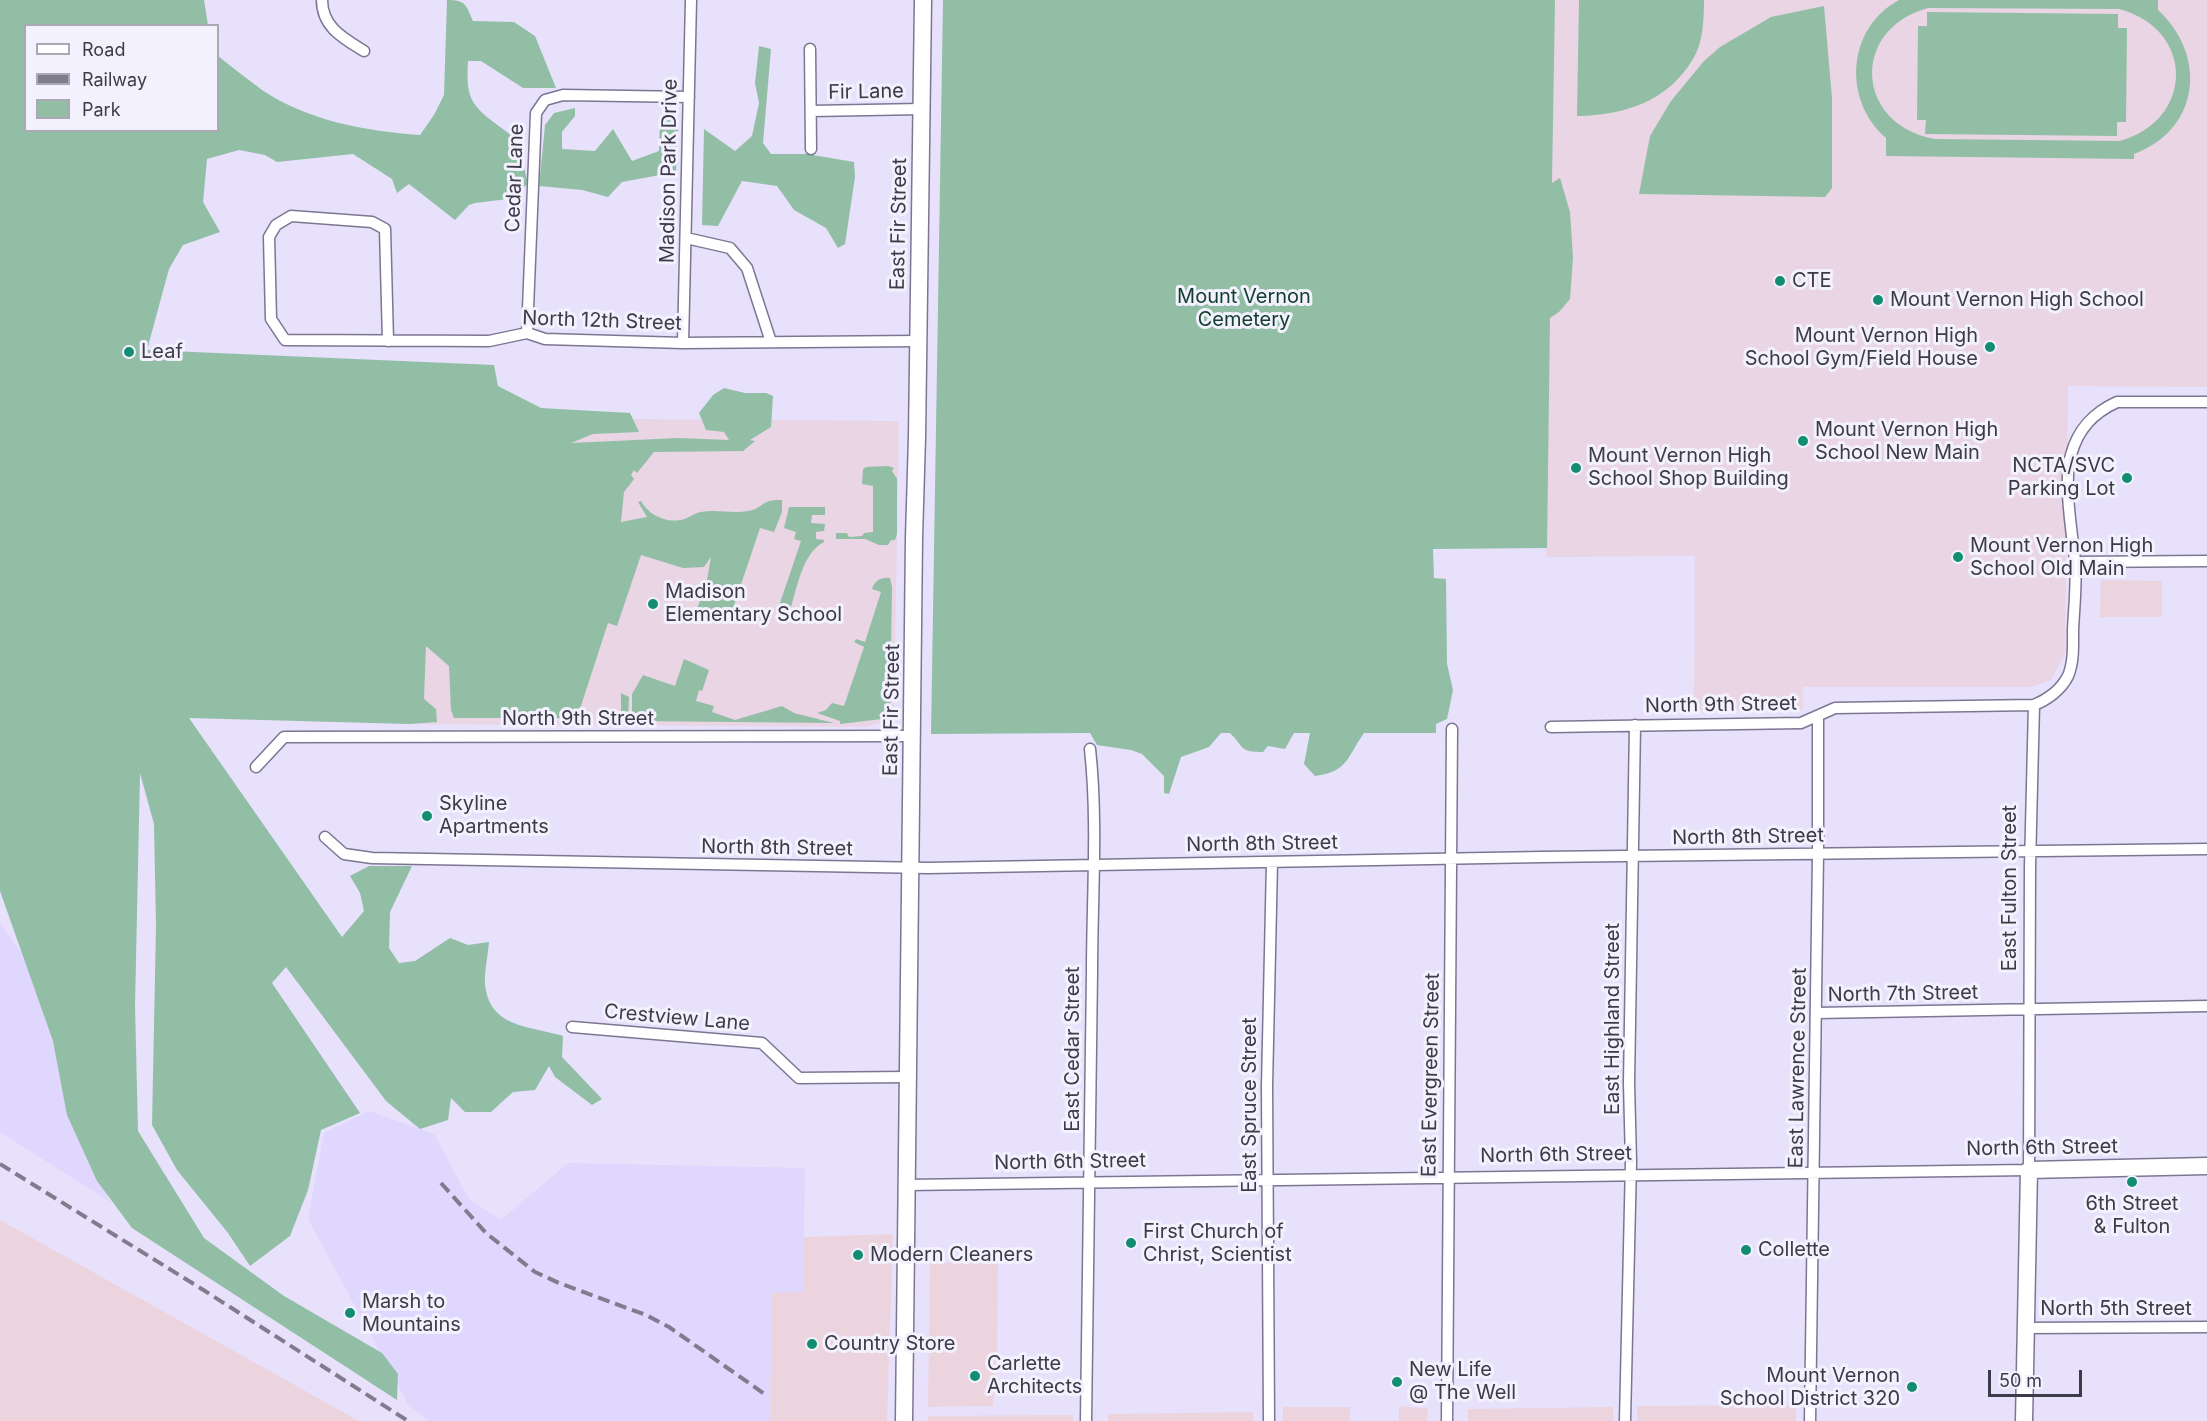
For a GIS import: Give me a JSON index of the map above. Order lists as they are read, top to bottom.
{
  "streets": {
    "street": [
      "Fir Lane",
      "Madison Park Drive",
      "Cedar Lane",
      "East Fir Street",
      "North 12th Street",
      "North 9th Street",
      "North 8th Street",
      "East Fulton Street",
      "North 7th Street",
      "Crestview Lane",
      "East Highland Street",
      "East Cedar Street",
      "East Lawrence Street",
      "East Evergreen Street",
      "East Spruce Street",
      "North 6th Street",
      "North 5th Street"
    ]
  },
  "crossings": [
    ["Fir Lane", "East Fir Street"],
    ["Madison Park Drive", "Cedar Lane"],
    ["Madison Park Drive", "North 12th Street"],
    ["Cedar Lane", "North 12th Street"],
    ["East Fir Street", "North 12th Street"],
    ["East Fir Street", "North 9th Street"],
    ["East Fir Street", "North 8th Street"],
    ["East Fir Street", "Crestview Lane"],
    ["East Fir Street", "North 6th Street"],
    ["North 9th Street", "East Fulton Street"],
    ["North 9th Street", "East Highland Street"],
    ["North 9th Street", "East Lawrence Street"],
    ["North 8th Street", "East Fulton Street"],
    ["North 8th Street", "East Highland Street"],
    ["North 8th Street", "East Cedar Street"],
    ["North 8th Street", "East Lawrence Street"],
    ["North 8th Street", "East Evergreen Street"],
    ["North 8th Street", "East Spruce Street"],
    ["East Fulton Street", "North 7th Street"],
    ["East Fulton Street", "North 6th Street"],
    ["East Fulton Street", "North 5th Street"],
    ["North 7th Street", "East Lawrence Street"],
    ["East Highland Street", "North 6th Street"],
    ["East Cedar Street", "North 6th Street"],
    ["East Lawrence Street", "North 6th Street"],
    ["East Evergreen Street", "North 6th Street"],
    ["East Spruce Street", "North 6th Street"]
  ],
  "parks": ["Mount Vernon Cemetery"],
  "places": [
    "CTE",
    "Mount Vernon High School",
    "Mount Vernon High School Gym/Field House",
    "Leaf",
    "Mount Vernon High School New Main",
    "Mount Vernon High School Shop Building",
    "NCTA/SVC Parking Lot",
    "Mount Vernon High School Old Main",
    "Madison Elementary School",
    "Skyline Apartments",
    "6th Street & Fulton",
    "First Church of Christ, Scientist",
    "Collette",
    "Modern Cleaners",
    "Marsh to Mountains",
    "Country Store",
    "Carlette Architects",
    "New Life @ The Well",
    "Mount Vernon School District 320"
  ],
  "legend": ["Road", "Railway", "Park"],
  "scale_bar": "50 m"
}
